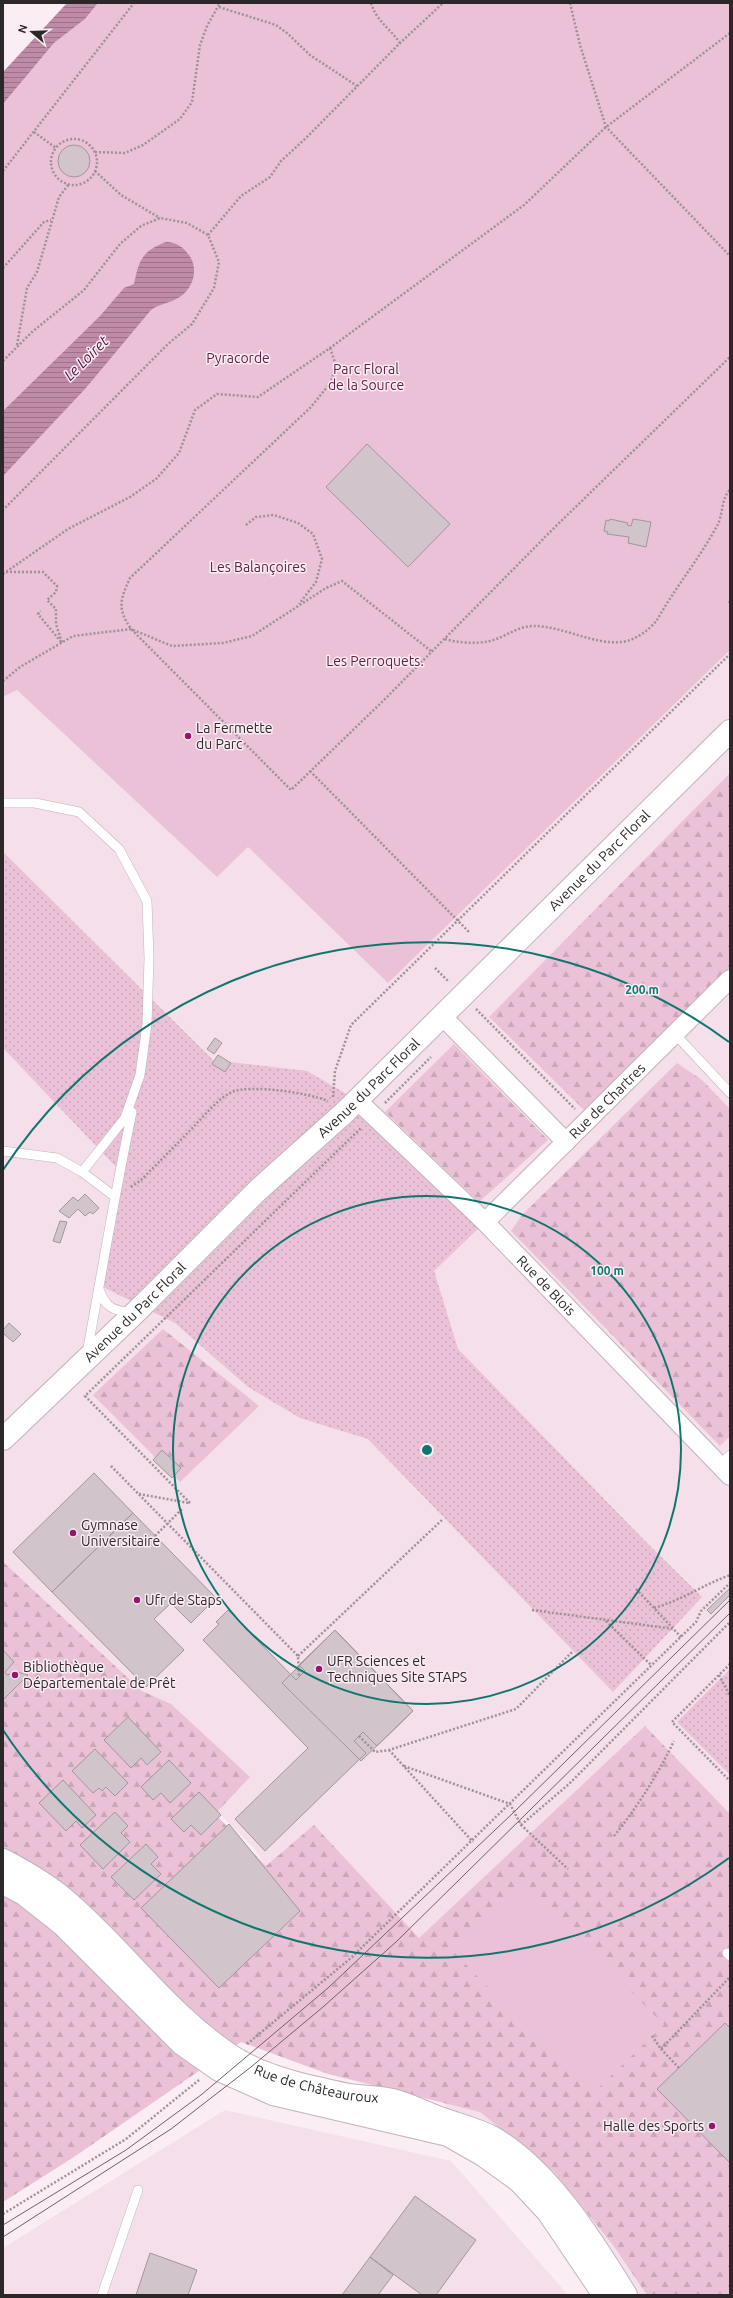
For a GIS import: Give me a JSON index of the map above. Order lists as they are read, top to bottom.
{
  "streets": {
    "street": [
      "Avenue du Parc Floral",
      "Rue de Chartres",
      "Rue de Blois",
      "Rue de Châteauroux"
    ]
  },
  "crossings": [
    ["Avenue du Parc Floral", "Rue de Blois"],
    ["Rue de Chartres", "Rue de Blois"]
  ],
  "water": ["Le Loiret"],
  "parks": [
    "Pyracorde",
    "Parc Floral de la Source",
    "Les Balançoires",
    "Les Perroquets."
  ],
  "places": [
    "La Fermette du Parc",
    "Gymnase Universitaire",
    "Ufr de Staps",
    "UFR Sciences et Techniques Site STAPS",
    "Bibliothèque Départementale de Prêt",
    "Halle des Sports"
  ],
  "north": "left",
  "rings": ["200 m", "100 m"]
}
